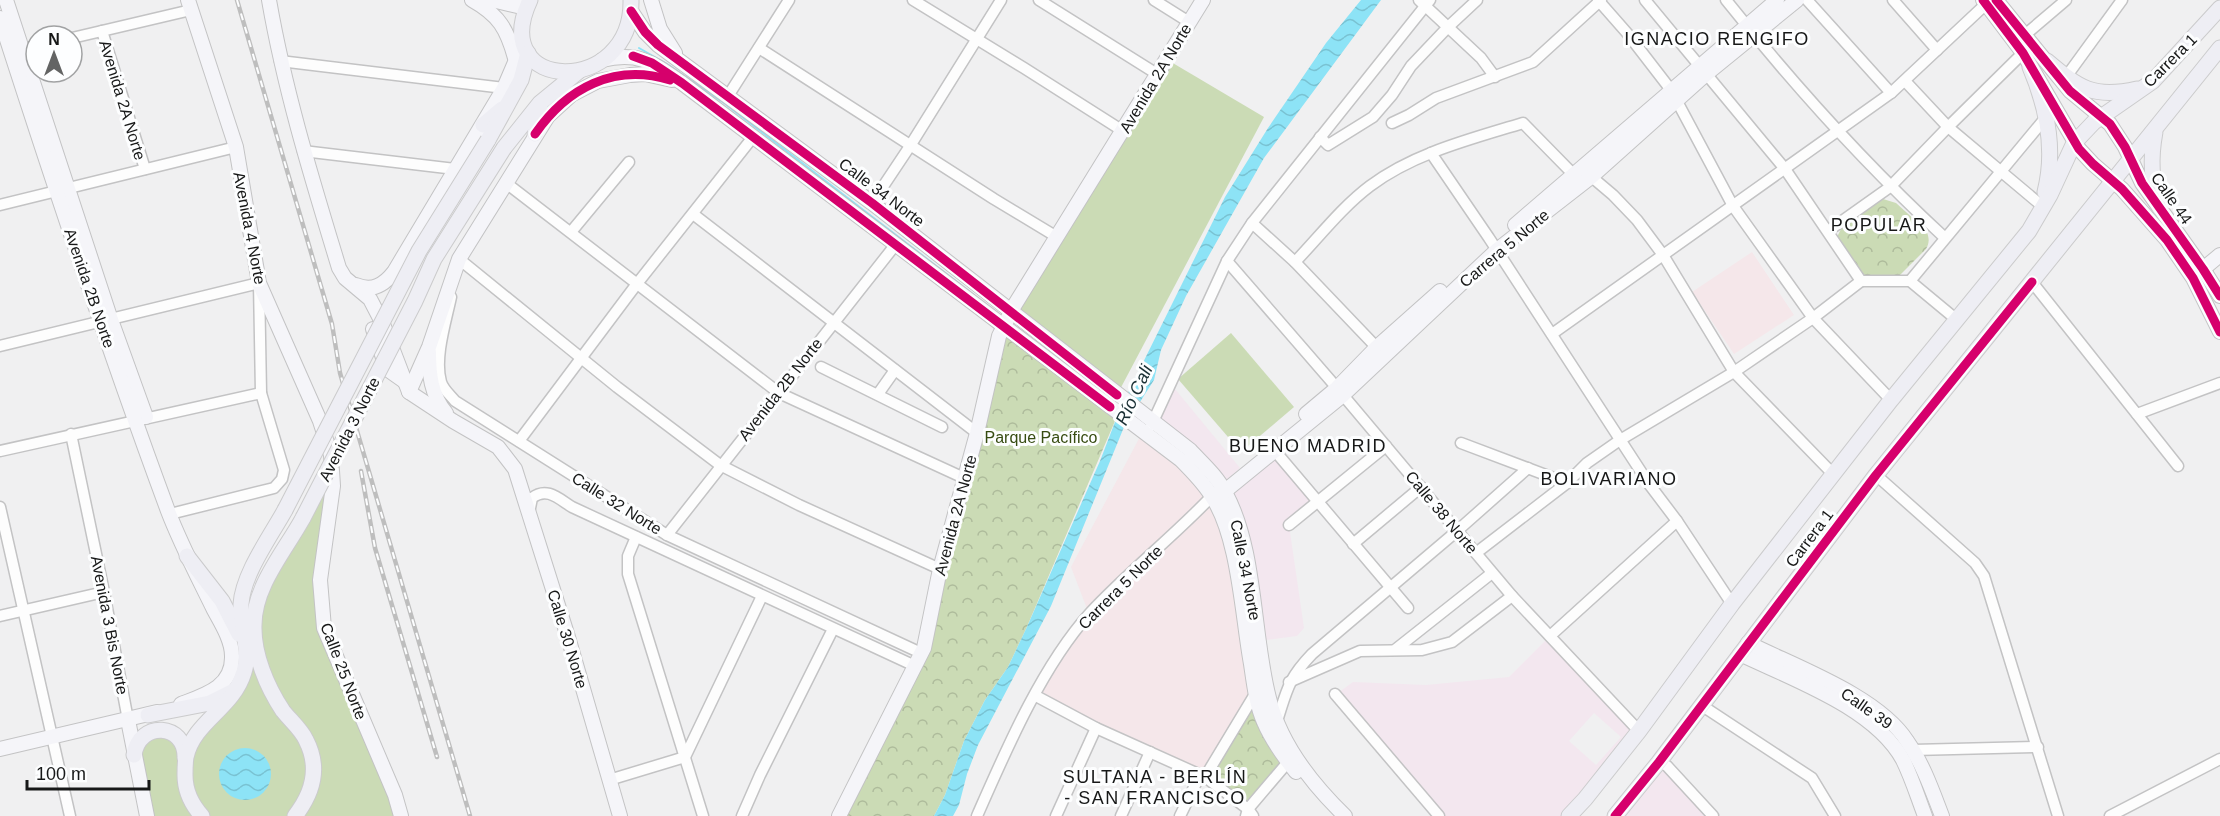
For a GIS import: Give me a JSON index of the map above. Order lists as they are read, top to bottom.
{
  "streets": {
    "main road": [
      "Carrera 1",
      "Avenida 2A Norte",
      "Calle 34 Norte",
      "Calle 44",
      "Avenida 4 Norte",
      "Carrera 5 Norte",
      "Avenida 2B Norte",
      "Avenida 3 Norte",
      "Avenida 3 Bis Norte",
      "Calle 30 Norte",
      "Calle 25 Norte",
      "Calle 39"
    ],
    "street": ["Calle 32 Norte", "Calle 38 Norte"]
  },
  "crossings": [
    ["Carrera 1", "Calle 44"],
    ["Carrera 1", "Calle 38 Norte"],
    ["Carrera 1", "Calle 39"],
    ["Avenida 2A Norte", "Calle 34 Norte"],
    ["Avenida 2A Norte", "Calle 32 Norte"],
    ["Calle 34 Norte", "Carrera 5 Norte"],
    ["Calle 34 Norte", "Avenida 2B Norte"],
    ["Avenida 4 Norte", "Calle 25 Norte"],
    ["Carrera 5 Norte", "Calle 38 Norte"],
    ["Avenida 2B Norte", "Calle 32 Norte"],
    ["Avenida 2B Norte", "Avenida 3 Bis Norte"],
    ["Calle 32 Norte", "Calle 30 Norte"]
  ],
  "districts": [
    "IGNACIO RENGIFO",
    "POPULAR",
    "BUENO MADRID",
    "BOLIVARIANO",
    "SULTANA - BERLÍN - SAN FRANCISCO"
  ],
  "water": ["Río Cali"],
  "parks": ["Parque Pacífico"],
  "scale_bar": "100 m",
  "north": "top"
}
